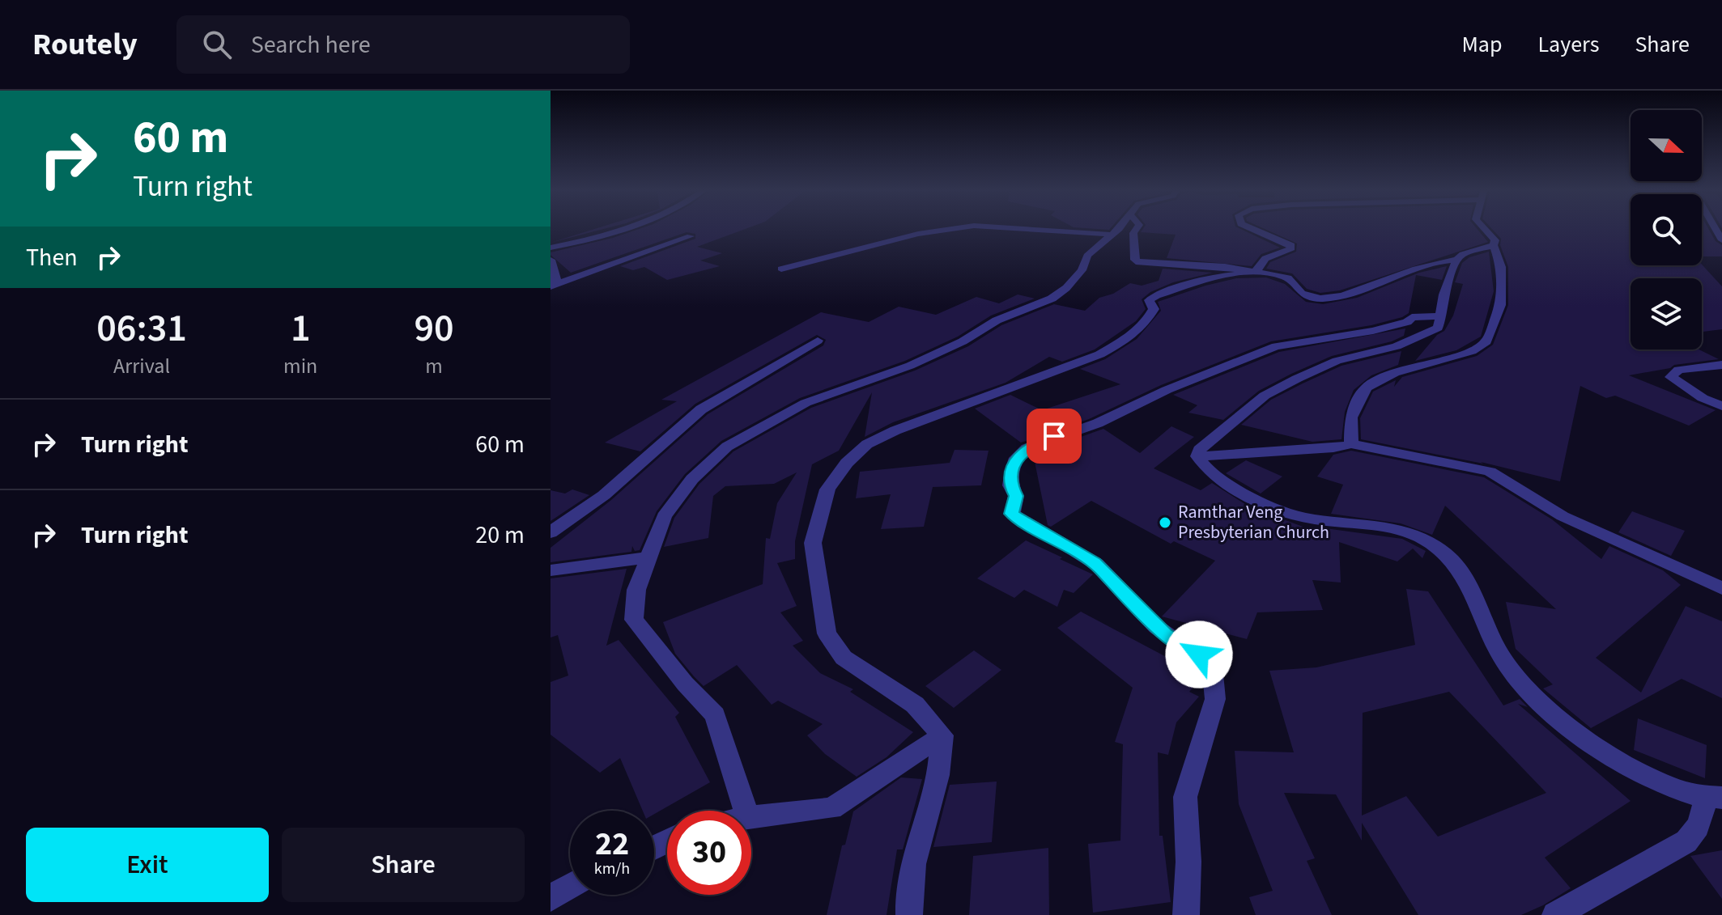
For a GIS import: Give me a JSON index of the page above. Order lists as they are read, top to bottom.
{
  "places": ["Ramthar Veng Presbyterian Church"],
  "north": "right",
  "page": {
    "header": "Routely",
    "search": "Search here",
    "nav": ["Map", "Layers", "Share"],
    "turn": ["60 m", "Turn right"],
    "then": "Then",
    "eta": [
      "06:31",
      "Arrival",
      "1",
      "min",
      "90",
      "m"
    ],
    "list": [
      {
        "name": "Turn right",
        "value": "60 m"
      },
      {
        "name": "Turn right",
        "value": "20 m"
      }
    ],
    "speed": "22 km/h",
    "limit": "30",
    "buttons": ["Exit", "Share"]
  }
}
